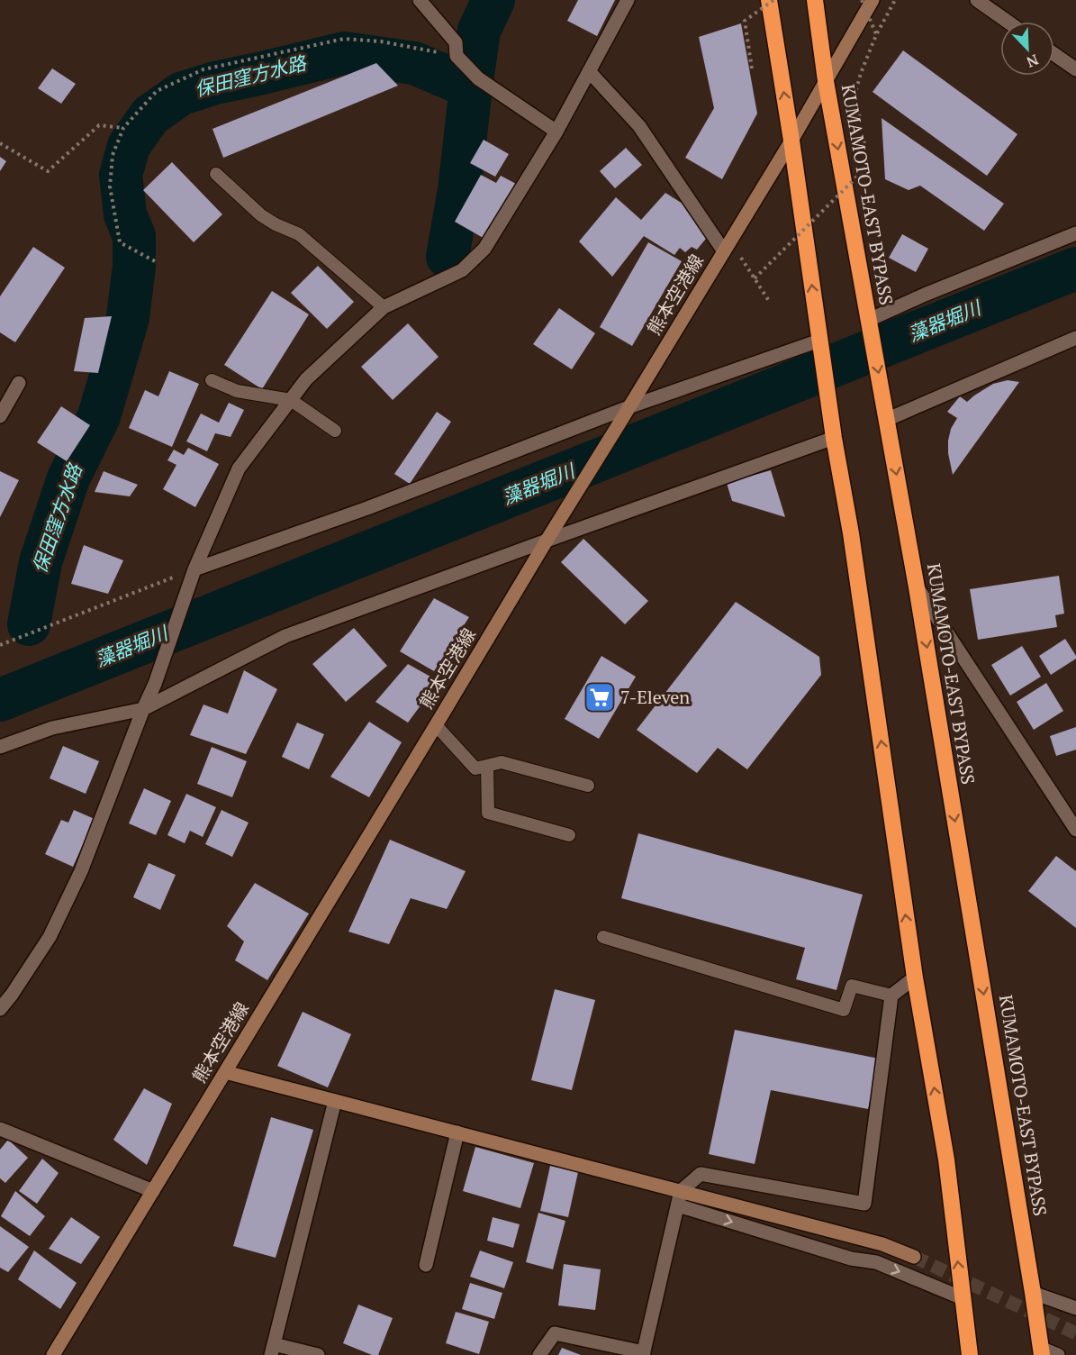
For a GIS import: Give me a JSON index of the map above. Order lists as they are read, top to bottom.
{
  "streets": {
    "highway": ["KUMAMOTO-EAST BYPASS"],
    "main road": ["熊本空港線"]
  },
  "crossings": [
    ["KUMAMOTO-EAST BYPASS", "熊本空港線"]
  ],
  "water": ["保田窪方水路", "藻器堀川"],
  "places": {
    "supermarket": ["7-Eleven"]
  },
  "north": "bottom right"
}
